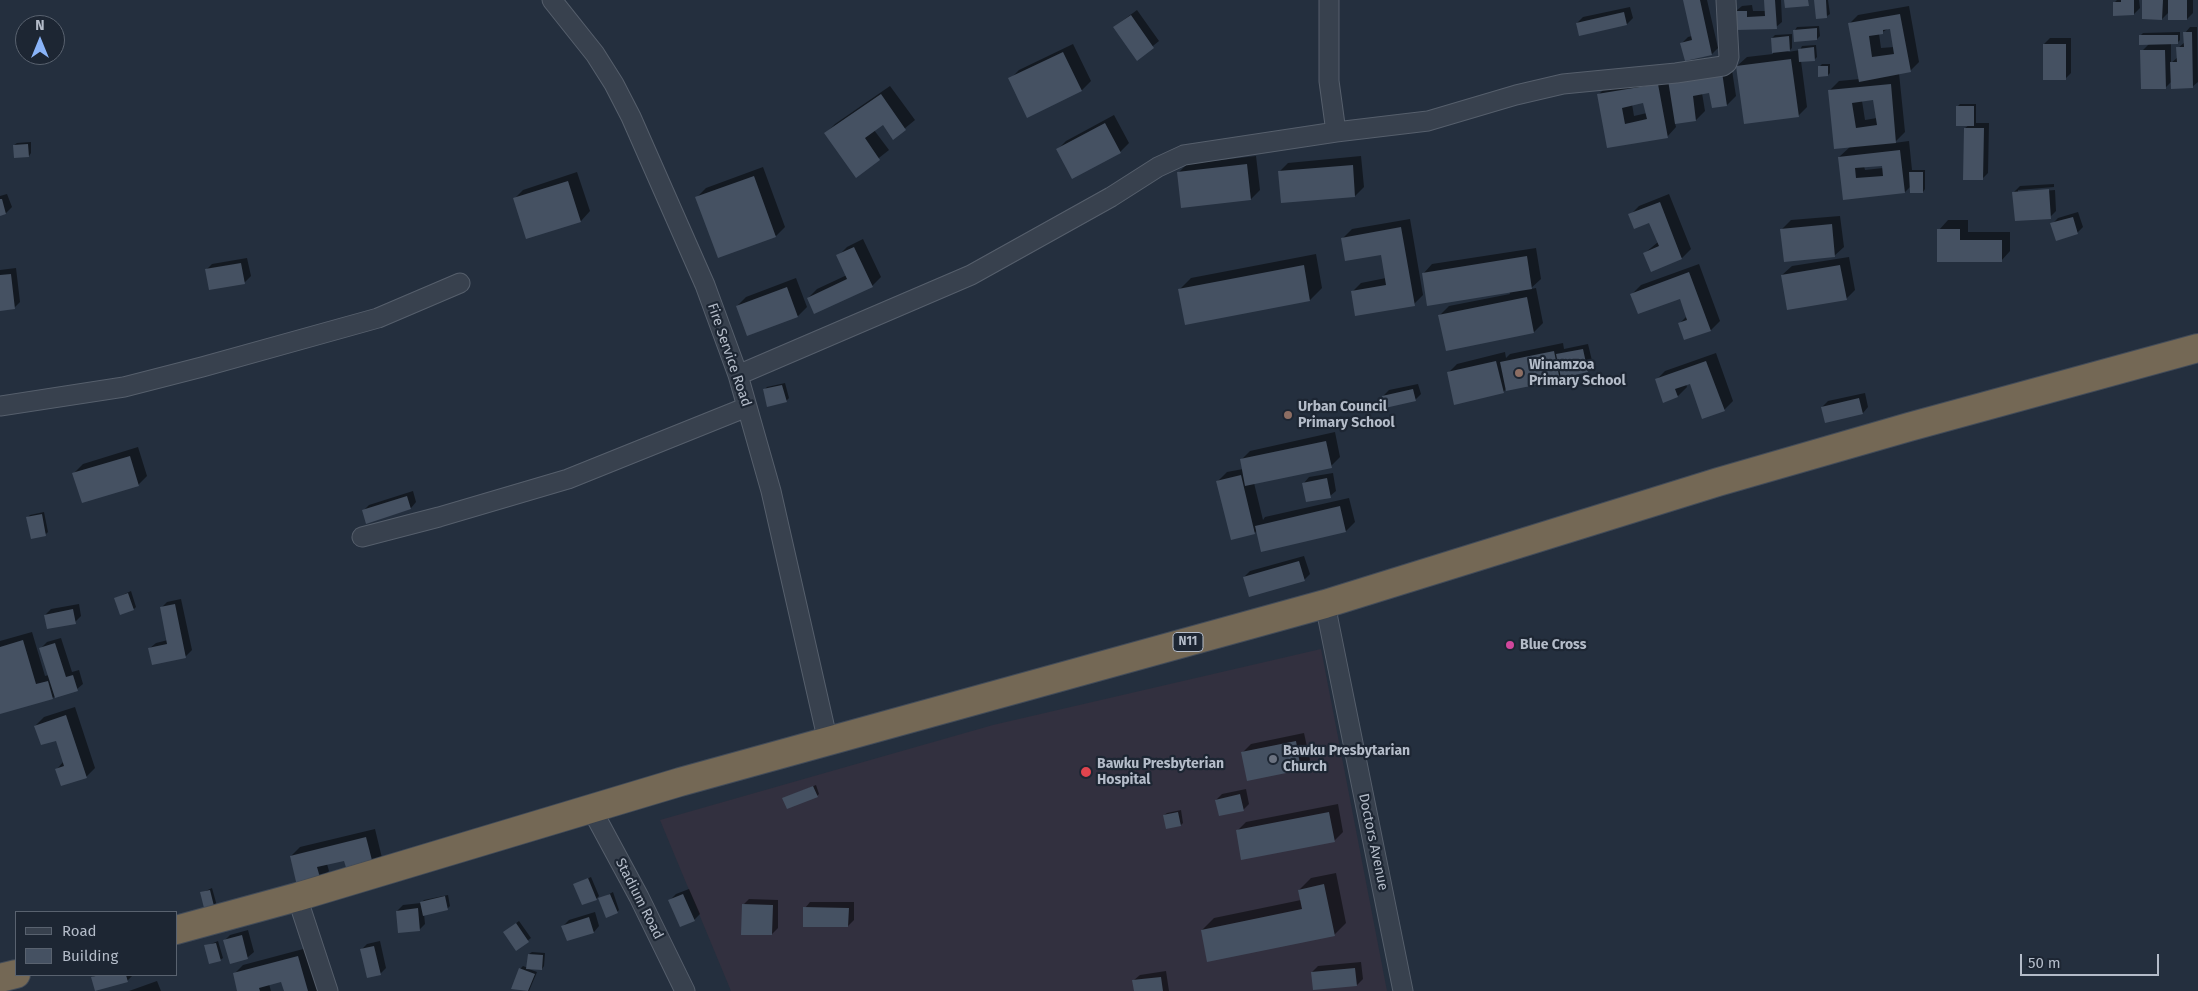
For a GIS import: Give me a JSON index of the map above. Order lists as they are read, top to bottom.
{
  "streets": {
    "highway": ["N11"],
    "street": ["Fire Service Road", "Doctors Avenue", "Stadium Road"]
  },
  "crossings": [
    ["Fire Service Road", "N11"],
    ["N11", "Doctors Avenue"],
    ["N11", "Stadium Road"]
  ],
  "places": [
    "Winamzoa Primary School",
    "Urban Council Primary School",
    "Blue Cross",
    "Bawku Presbytarian Church",
    "Bawku Presbyterian Hospital"
  ],
  "legend": ["Road", "Building"],
  "scale_bar": "50 m",
  "north": "top"
}
